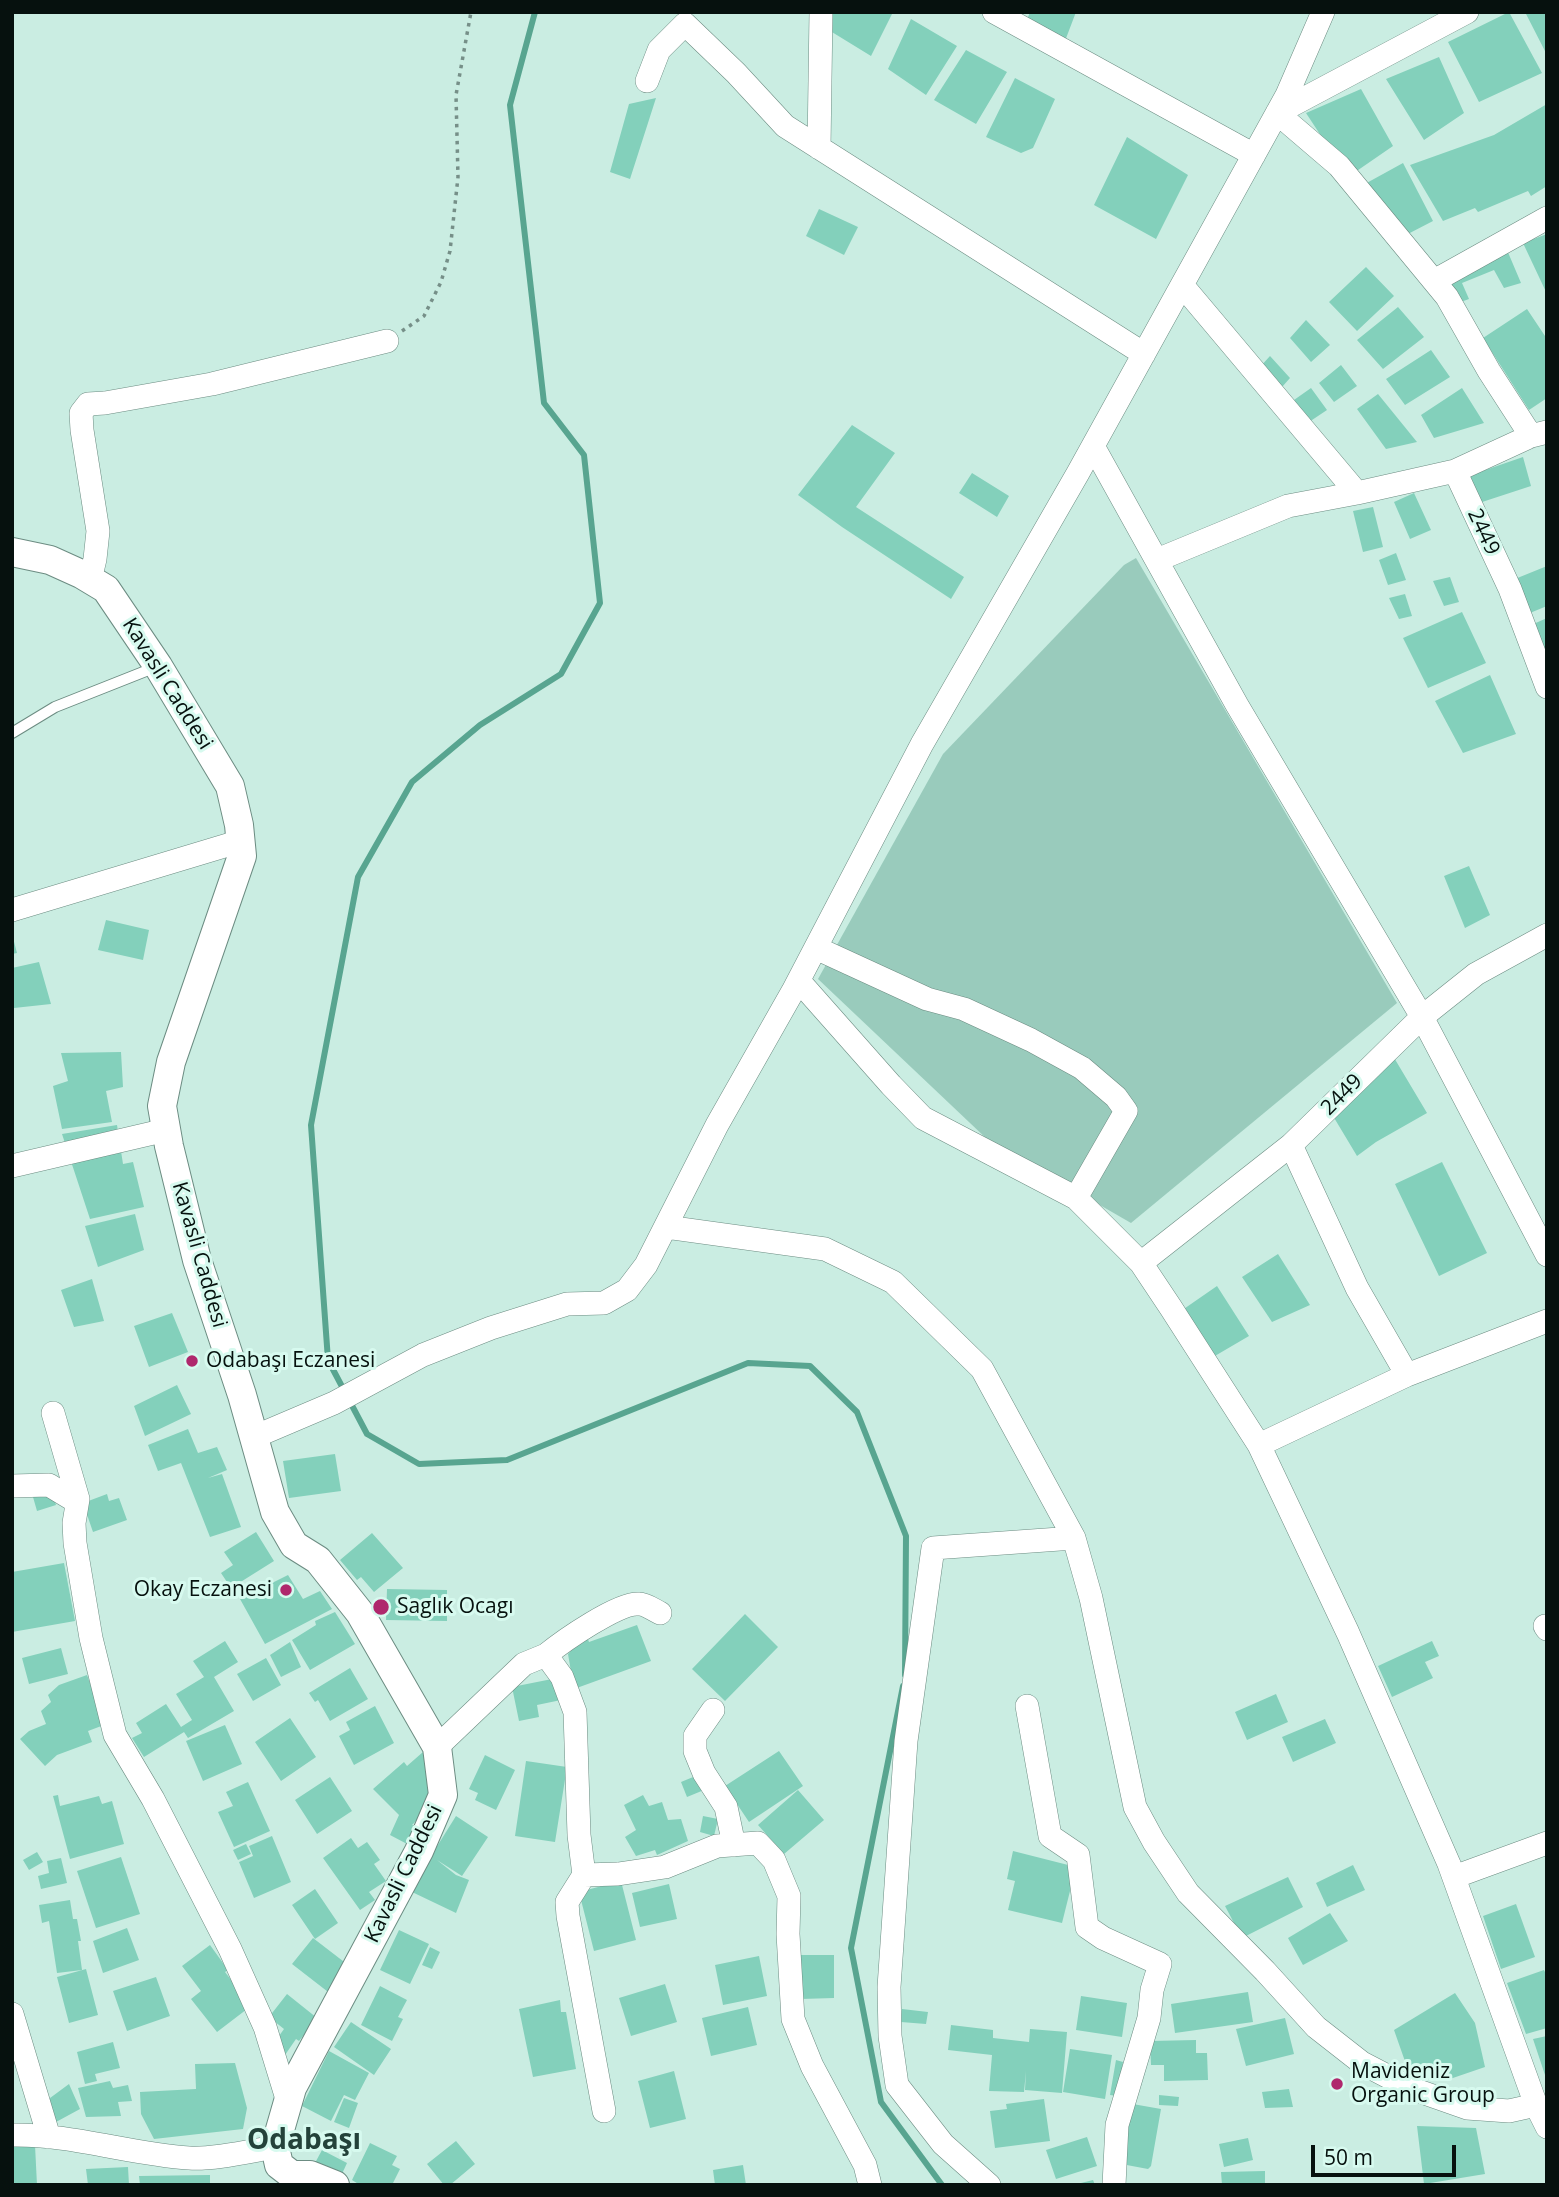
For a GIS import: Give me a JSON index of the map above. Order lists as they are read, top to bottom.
{
  "streets": {
    "street": ["2449", "Kavasli Caddesi"]
  },
  "districts": ["Odabaşı"],
  "places": [
    "Odabaşı Eczanesi",
    "Okay Eczanesi",
    "Saglık Ocagı",
    "Mavideniz Organic Group"
  ],
  "scale_bar": "50 m"
}
